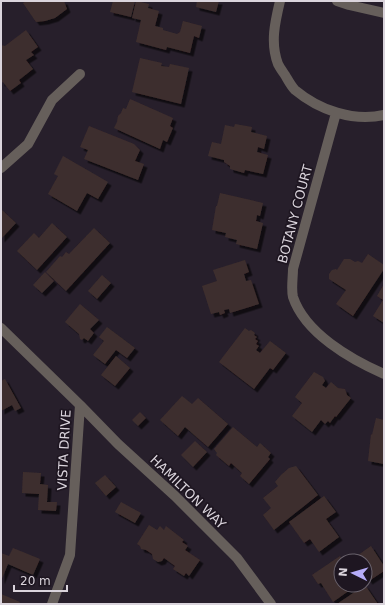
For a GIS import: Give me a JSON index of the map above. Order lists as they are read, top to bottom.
{
  "streets": {
    "street": ["BOTANY COURT", "VISTA DRIVE", "HAMILTON WAY"]
  },
  "crossings": [
    ["VISTA DRIVE", "HAMILTON WAY"]
  ],
  "scale_bar": "20 m",
  "north": "left"
}
